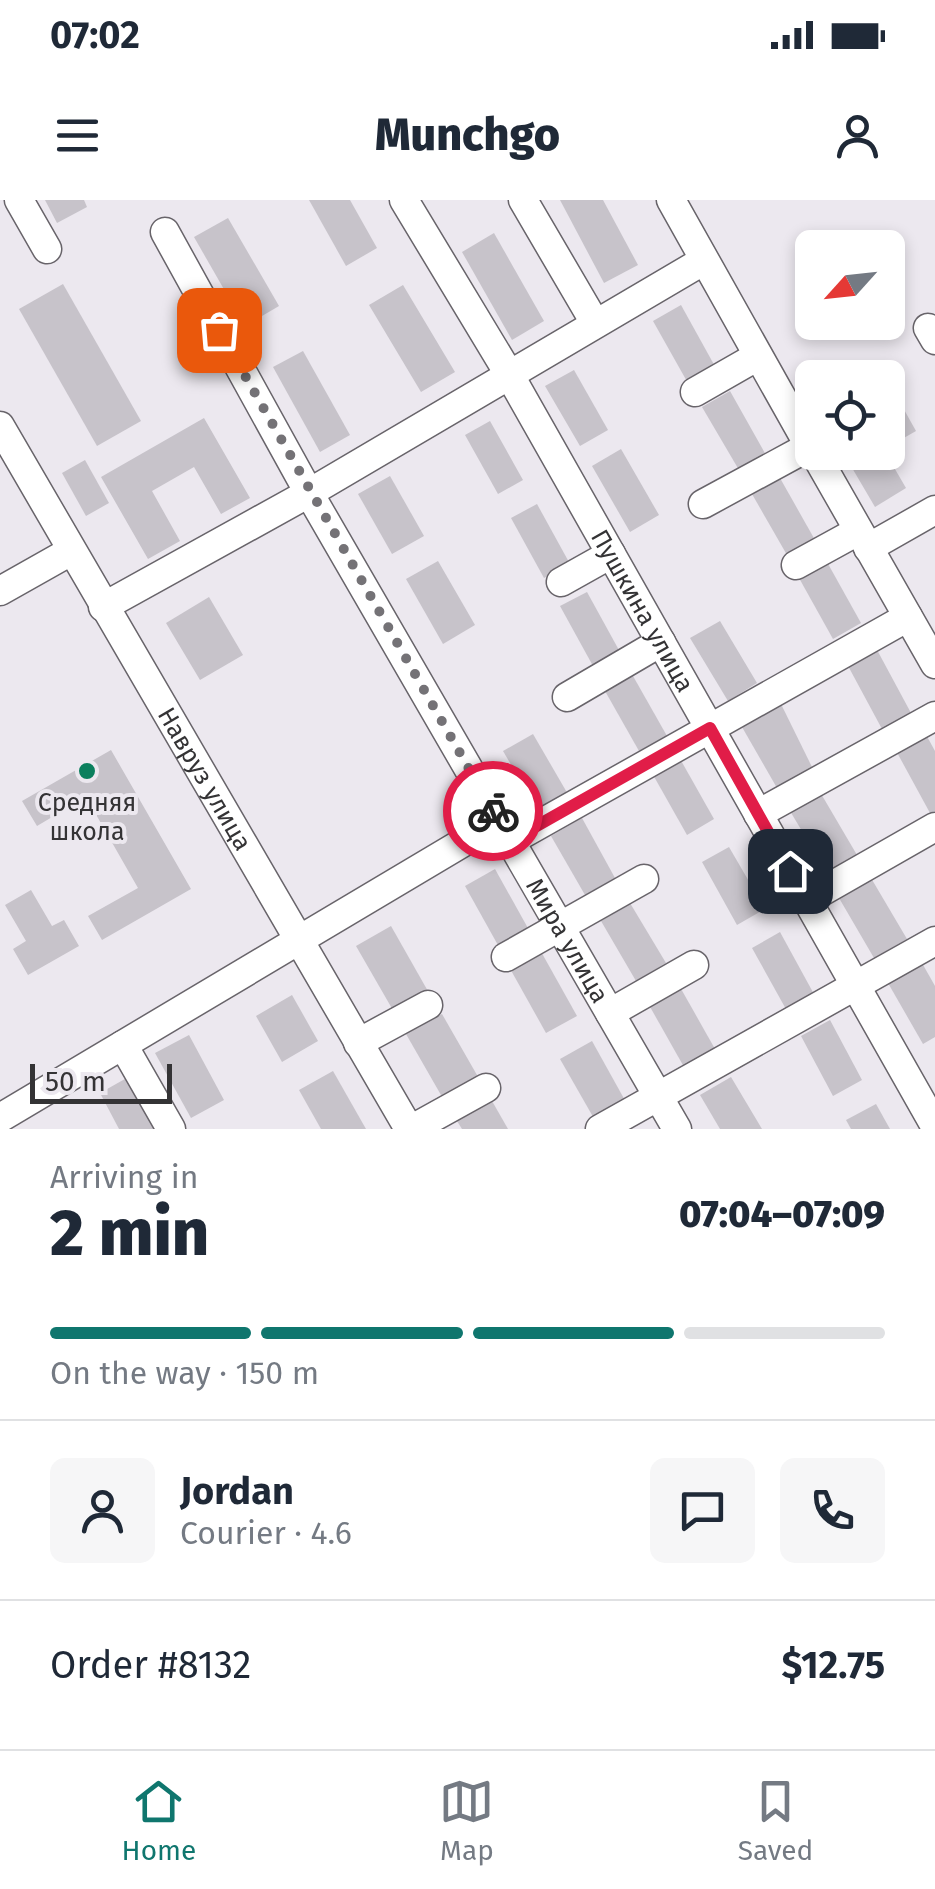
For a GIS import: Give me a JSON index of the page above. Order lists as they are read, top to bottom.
{
  "streets": {
    "street": ["Пушкина улица", "Навруз улица", "Мира улица"]
  },
  "places": ["Средняя школа"],
  "scale_bar": "50 m",
  "north": "bottom left",
  "page": {
    "status": "07:02",
    "header": "Munchgo",
    "scale": "50 m",
    "heading": ["2 min", "Arriving in", "07:04–07:09"],
    "panel": [
      "Jordan",
      "Courier · 4.6",
      "Order #8132",
      "$12.75"
    ],
    "bar": "On the way · 150 m",
    "tabs": ["Home", "Map", "Saved"]
  }
}
